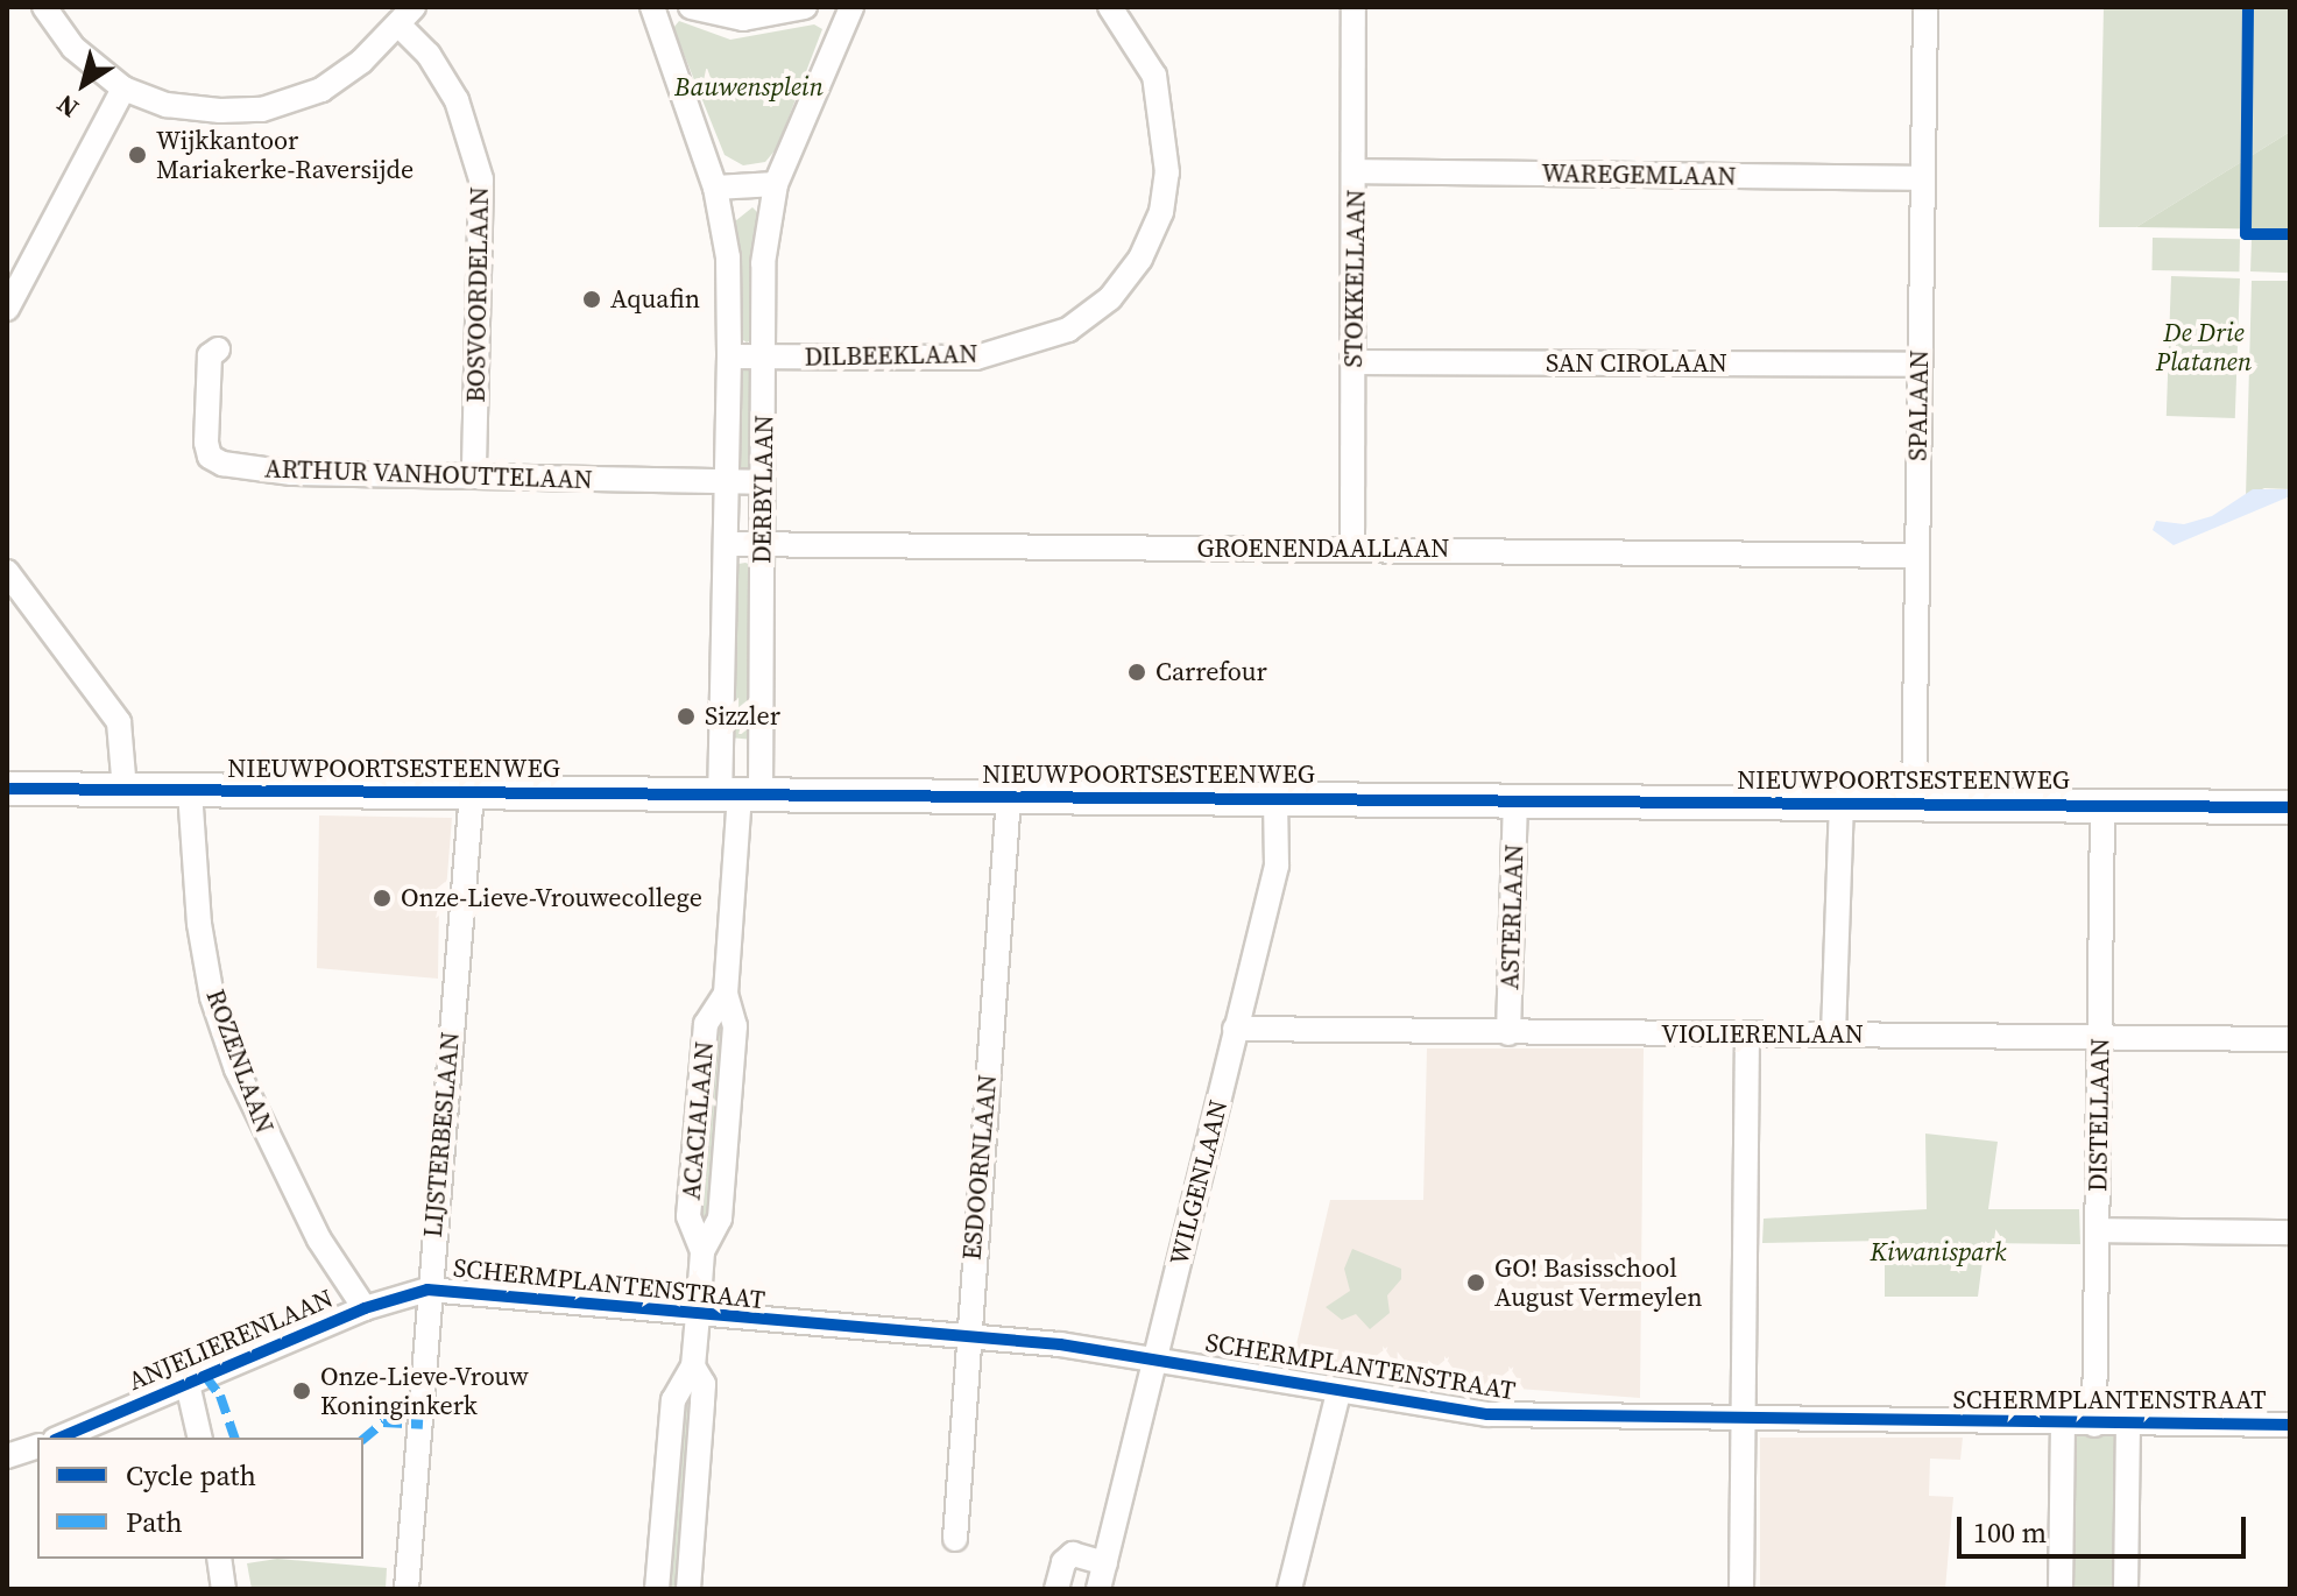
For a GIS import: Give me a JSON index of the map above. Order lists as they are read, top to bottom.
{
  "streets": {
    "main road": ["NIEUWPOORTSESTEENWEG"],
    "street": [
      "WAREGEMLAAN",
      "STOKKELLAAN",
      "BOSVOORDELAAN",
      "DILBEEKLAAN",
      "SAN CIROLAAN",
      "SPALAAN",
      "ARTHUR VANHOUTTELAAN",
      "DERBYLAAN",
      "GROENENDAALLAAN",
      "ASTERLAAN",
      "VIOLIERENLAAN",
      "ROZENLAAN",
      "DISTELLAAN",
      "ACACIALAAN",
      "LIJSTERBESLAAN",
      "ESDOORNLAAN",
      "WILGENLAAN",
      "SCHERMPLANTENSTRAAT",
      "ANJELIERENLAAN"
    ]
  },
  "crossings": [
    ["WAREGEMLAAN", "STOKKELLAAN"],
    ["WAREGEMLAAN", "SPALAAN"],
    ["STOKKELLAAN", "SAN CIROLAAN"],
    ["STOKKELLAAN", "GROENENDAALLAAN"],
    ["BOSVOORDELAAN", "ARTHUR VANHOUTTELAAN"],
    ["DILBEEKLAAN", "DERBYLAAN"],
    ["SAN CIROLAAN", "SPALAAN"],
    ["SPALAAN", "GROENENDAALLAAN"],
    ["SPALAAN", "NIEUWPOORTSESTEENWEG"],
    ["ARTHUR VANHOUTTELAAN", "DERBYLAAN"],
    ["DERBYLAAN", "GROENENDAALLAAN"],
    ["DERBYLAAN", "NIEUWPOORTSESTEENWEG"],
    ["DERBYLAAN", "ACACIALAAN"],
    ["NIEUWPOORTSESTEENWEG", "ASTERLAAN"],
    ["NIEUWPOORTSESTEENWEG", "ROZENLAAN"],
    ["NIEUWPOORTSESTEENWEG", "DISTELLAAN"],
    ["NIEUWPOORTSESTEENWEG", "ACACIALAAN"],
    ["NIEUWPOORTSESTEENWEG", "LIJSTERBESLAAN"],
    ["NIEUWPOORTSESTEENWEG", "ESDOORNLAAN"],
    ["NIEUWPOORTSESTEENWEG", "WILGENLAAN"],
    ["ASTERLAAN", "VIOLIERENLAAN"],
    ["VIOLIERENLAAN", "DISTELLAAN"],
    ["VIOLIERENLAAN", "WILGENLAAN"],
    ["ROZENLAAN", "ANJELIERENLAAN"],
    ["DISTELLAAN", "SCHERMPLANTENSTRAAT"],
    ["ACACIALAAN", "SCHERMPLANTENSTRAAT"],
    ["LIJSTERBESLAAN", "SCHERMPLANTENSTRAAT"],
    ["LIJSTERBESLAAN", "ANJELIERENLAAN"],
    ["ESDOORNLAAN", "SCHERMPLANTENSTRAAT"],
    ["WILGENLAAN", "SCHERMPLANTENSTRAAT"],
    ["SCHERMPLANTENSTRAAT", "ANJELIERENLAAN"]
  ],
  "parks": ["Bauwensplein", "De Drie Platanen", "Kiwanispark"],
  "places": [
    "Wijkkantoor Mariakerke-Raversijde",
    "Aquafin",
    "Carrefour",
    "Sizzler",
    "Onze-Lieve-Vrouwecollege",
    "GO! Basisschool August Vermeylen",
    "Onze-Lieve-Vrouw Koninginkerk"
  ],
  "legend": ["Cycle path", "Path"],
  "scale_bar": "100 m",
  "north": "bottom left"
}
